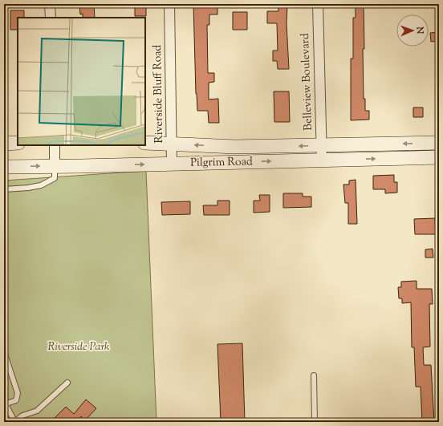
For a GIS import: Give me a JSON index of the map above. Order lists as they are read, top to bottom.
{
  "streets": {
    "street": ["Belleview Boulevard", "Riverside Bluff Road", "Pilgrim Road"]
  },
  "crossings": [
    ["Belleview Boulevard", "Pilgrim Road"],
    ["Riverside Bluff Road", "Pilgrim Road"]
  ],
  "parks": ["Riverside Park"],
  "north": "right"
}
